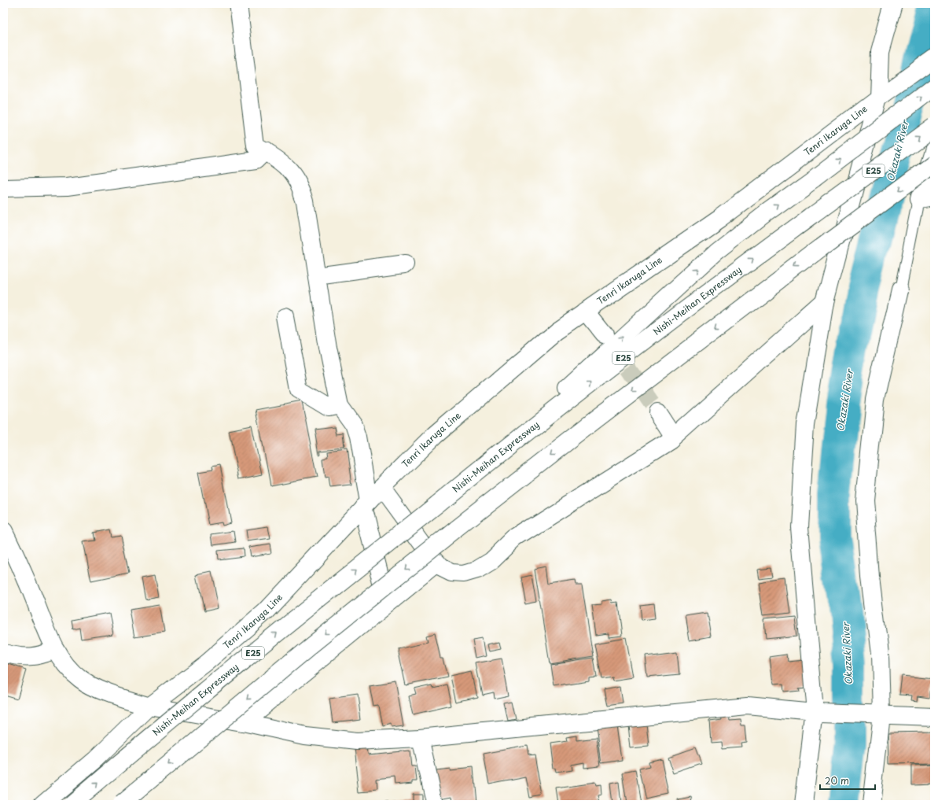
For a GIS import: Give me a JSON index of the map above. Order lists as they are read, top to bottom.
{
  "streets": {
    "main road": ["Tenri Ikaruga Line", "E25", "Nishi-Meihan Expressway"]
  },
  "water": ["Okazaki River"],
  "scale_bar": "20 m"
}
